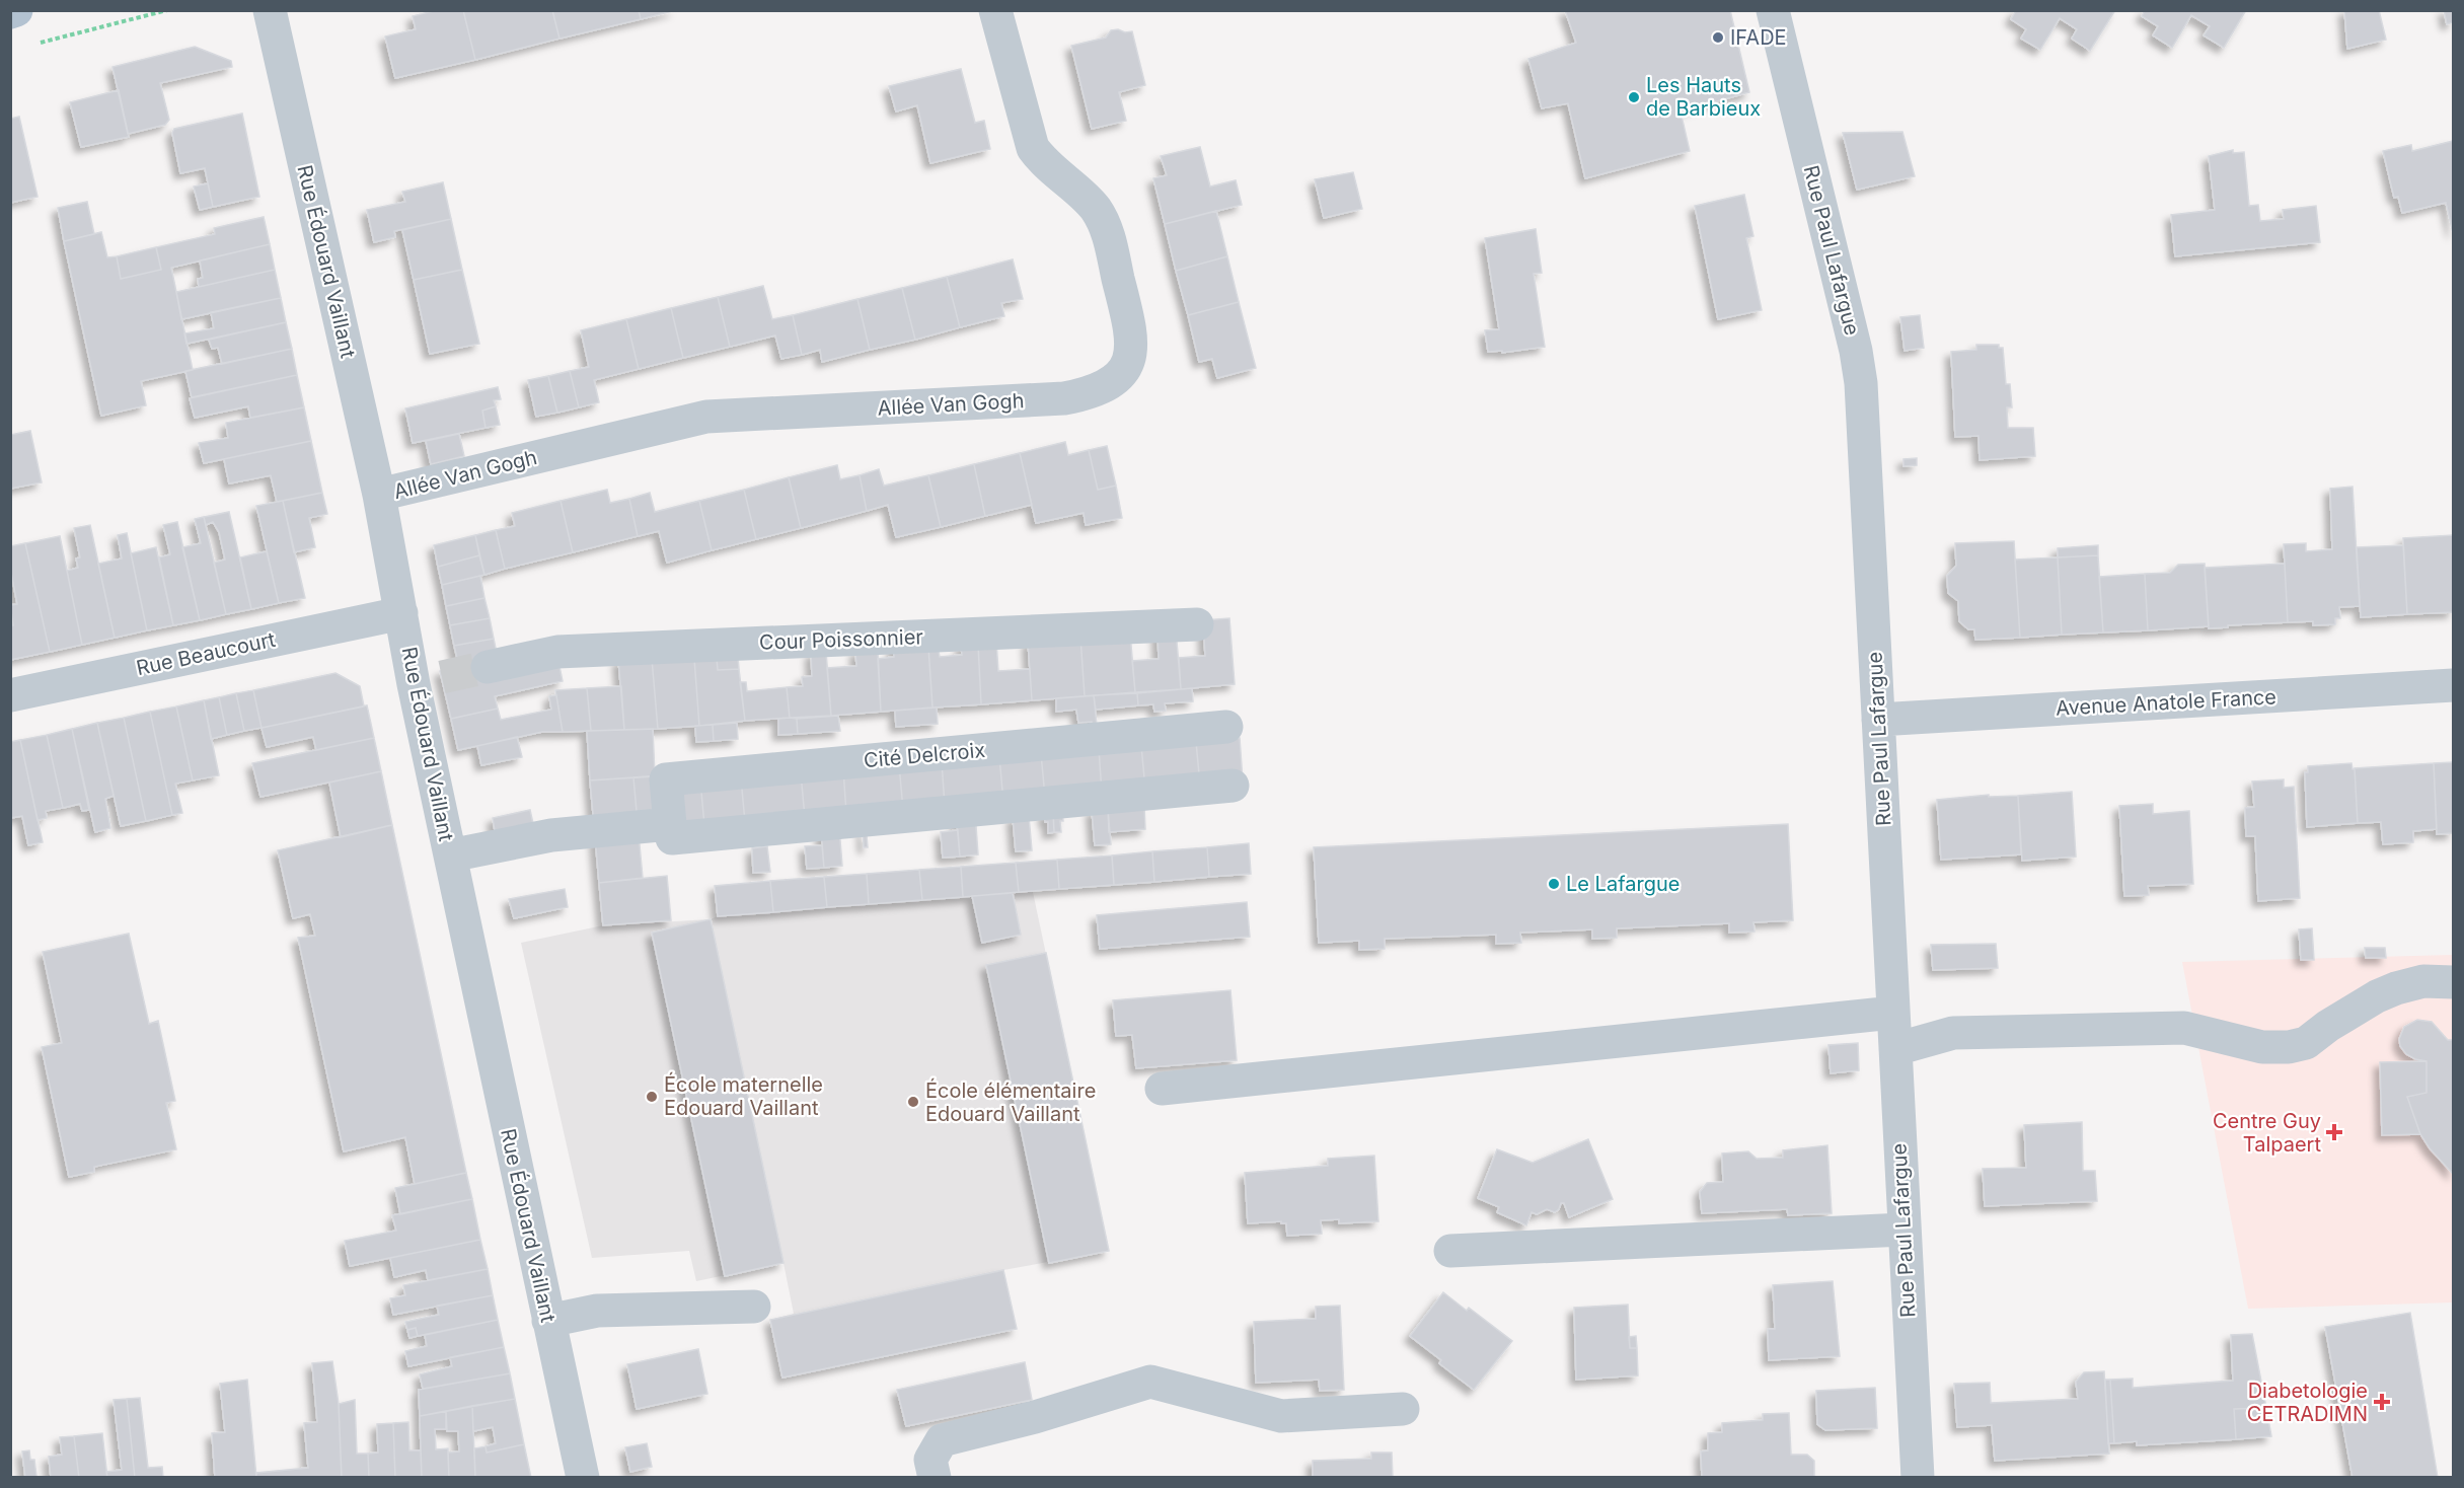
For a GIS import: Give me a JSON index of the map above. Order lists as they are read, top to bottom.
{
  "streets": {
    "street": [
      "Rue Paul Lafargue",
      "Rue Édouard Vaillant",
      "Allée Van Gogh",
      "Cour Poissonnier",
      "Rue Beaucourt",
      "Avenue Anatole France",
      "Cité Delcroix"
    ]
  },
  "crossings": [
    ["Rue Paul Lafargue", "Avenue Anatole France"],
    ["Rue Édouard Vaillant", "Allée Van Gogh"],
    ["Rue Édouard Vaillant", "Rue Beaucourt"]
  ],
  "places": {
    "other": [
      "IFADE",
      "Les Hauts de Barbieux",
      "Le Lafargue",
      "École maternelle Edouard Vaillant",
      "École élémentaire Edouard Vaillant"
    ],
    "health": ["Centre Guy Talpaert", "Diabetologie CETRADIMN"]
  }
}
